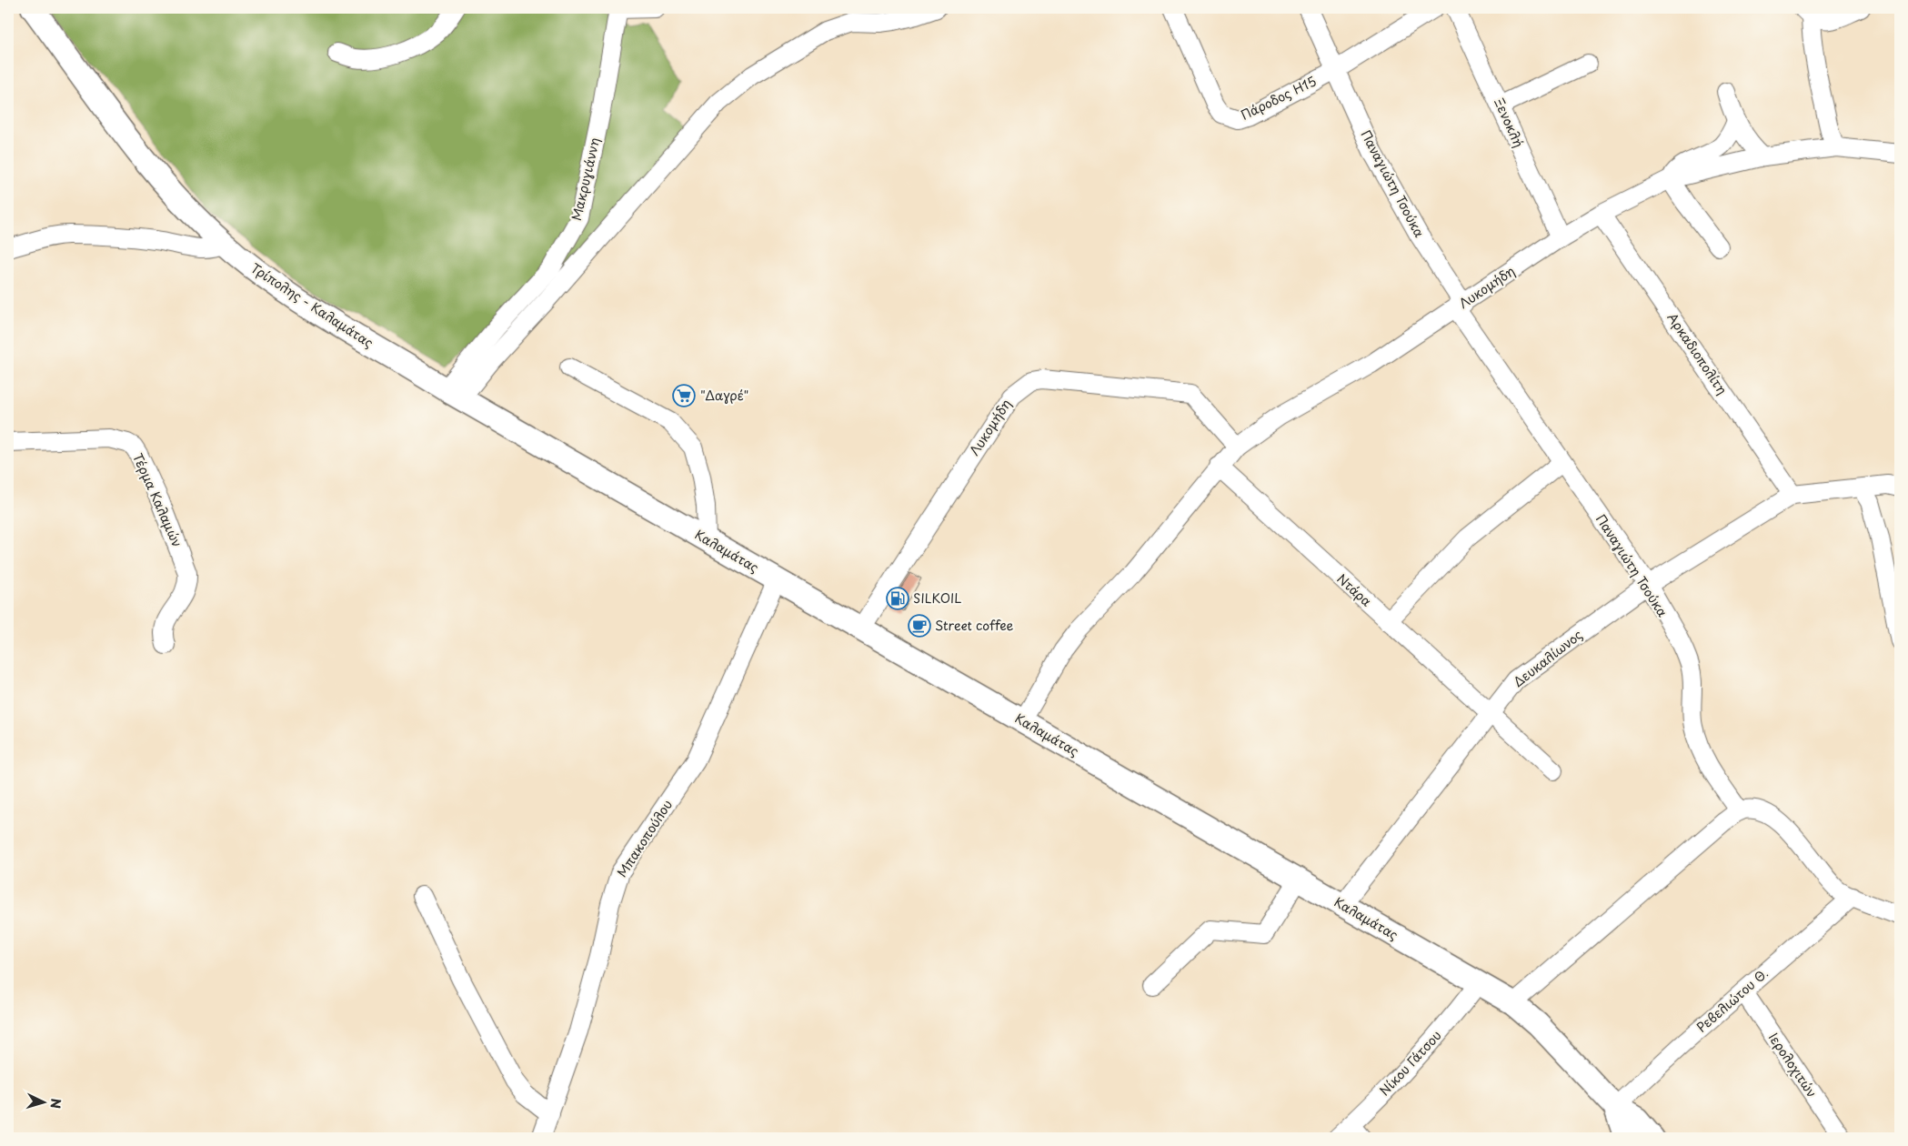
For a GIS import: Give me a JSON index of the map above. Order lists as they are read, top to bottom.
{
  "streets": {
    "main road": ["Τρίπολης - Καλαμάτας", "Καλαμάτας"],
    "street": [
      "Πάροδος Η15",
      "Ξενοκλή",
      "Μακρυγιάννη",
      "Παναγιώτη Τσούκα",
      "Λυκομήδη",
      "Αρκαδιοπολίτη",
      "Τέρμα Καλαμών",
      "Ντάρα",
      "Δευκαλίωνος",
      "Μπακοπούλου",
      "Ρεβελιώτου Θ.",
      "Νίκου Γάτσου",
      "Ιερολοχιτών"
    ]
  },
  "crossings": [
    ["Πάροδος Η15", "Παναγιώτη Τσούκα"],
    ["Ξενοκλή", "Λυκομήδη"],
    ["Μακρυγιάννη", "Τρίπολης - Καλαμάτας"],
    ["Μακρυγιάννη", "Καλαμάτας"],
    ["Παναγιώτη Τσούκα", "Λυκομήδη"],
    ["Παναγιώτη Τσούκα", "Δευκαλίωνος"],
    ["Λυκομήδη", "Αρκαδιοπολίτη"],
    ["Λυκομήδη", "Καλαμάτας"],
    ["Λυκομήδη", "Ντάρα"],
    ["Τρίπολης - Καλαμάτας", "Καλαμάτας"],
    ["Αρκαδιοπολίτη", "Δευκαλίωνος"],
    ["Καλαμάτας", "Δευκαλίωνος"],
    ["Καλαμάτας", "Μπακοπούλου"],
    ["Καλαμάτας", "Ρεβελιώτου Θ."],
    ["Καλαμάτας", "Νίκου Γάτσου"],
    ["Ντάρα", "Δευκαλίωνος"],
    ["Ρεβελιώτου Θ.", "Ιερολοχιτών"]
  ],
  "places": {
    "supermarket": ["\"Δαγρέ\""],
    "fuel station": ["SILKOIL"],
    "cafe": ["Street coffee"]
  },
  "north": "right"
}
